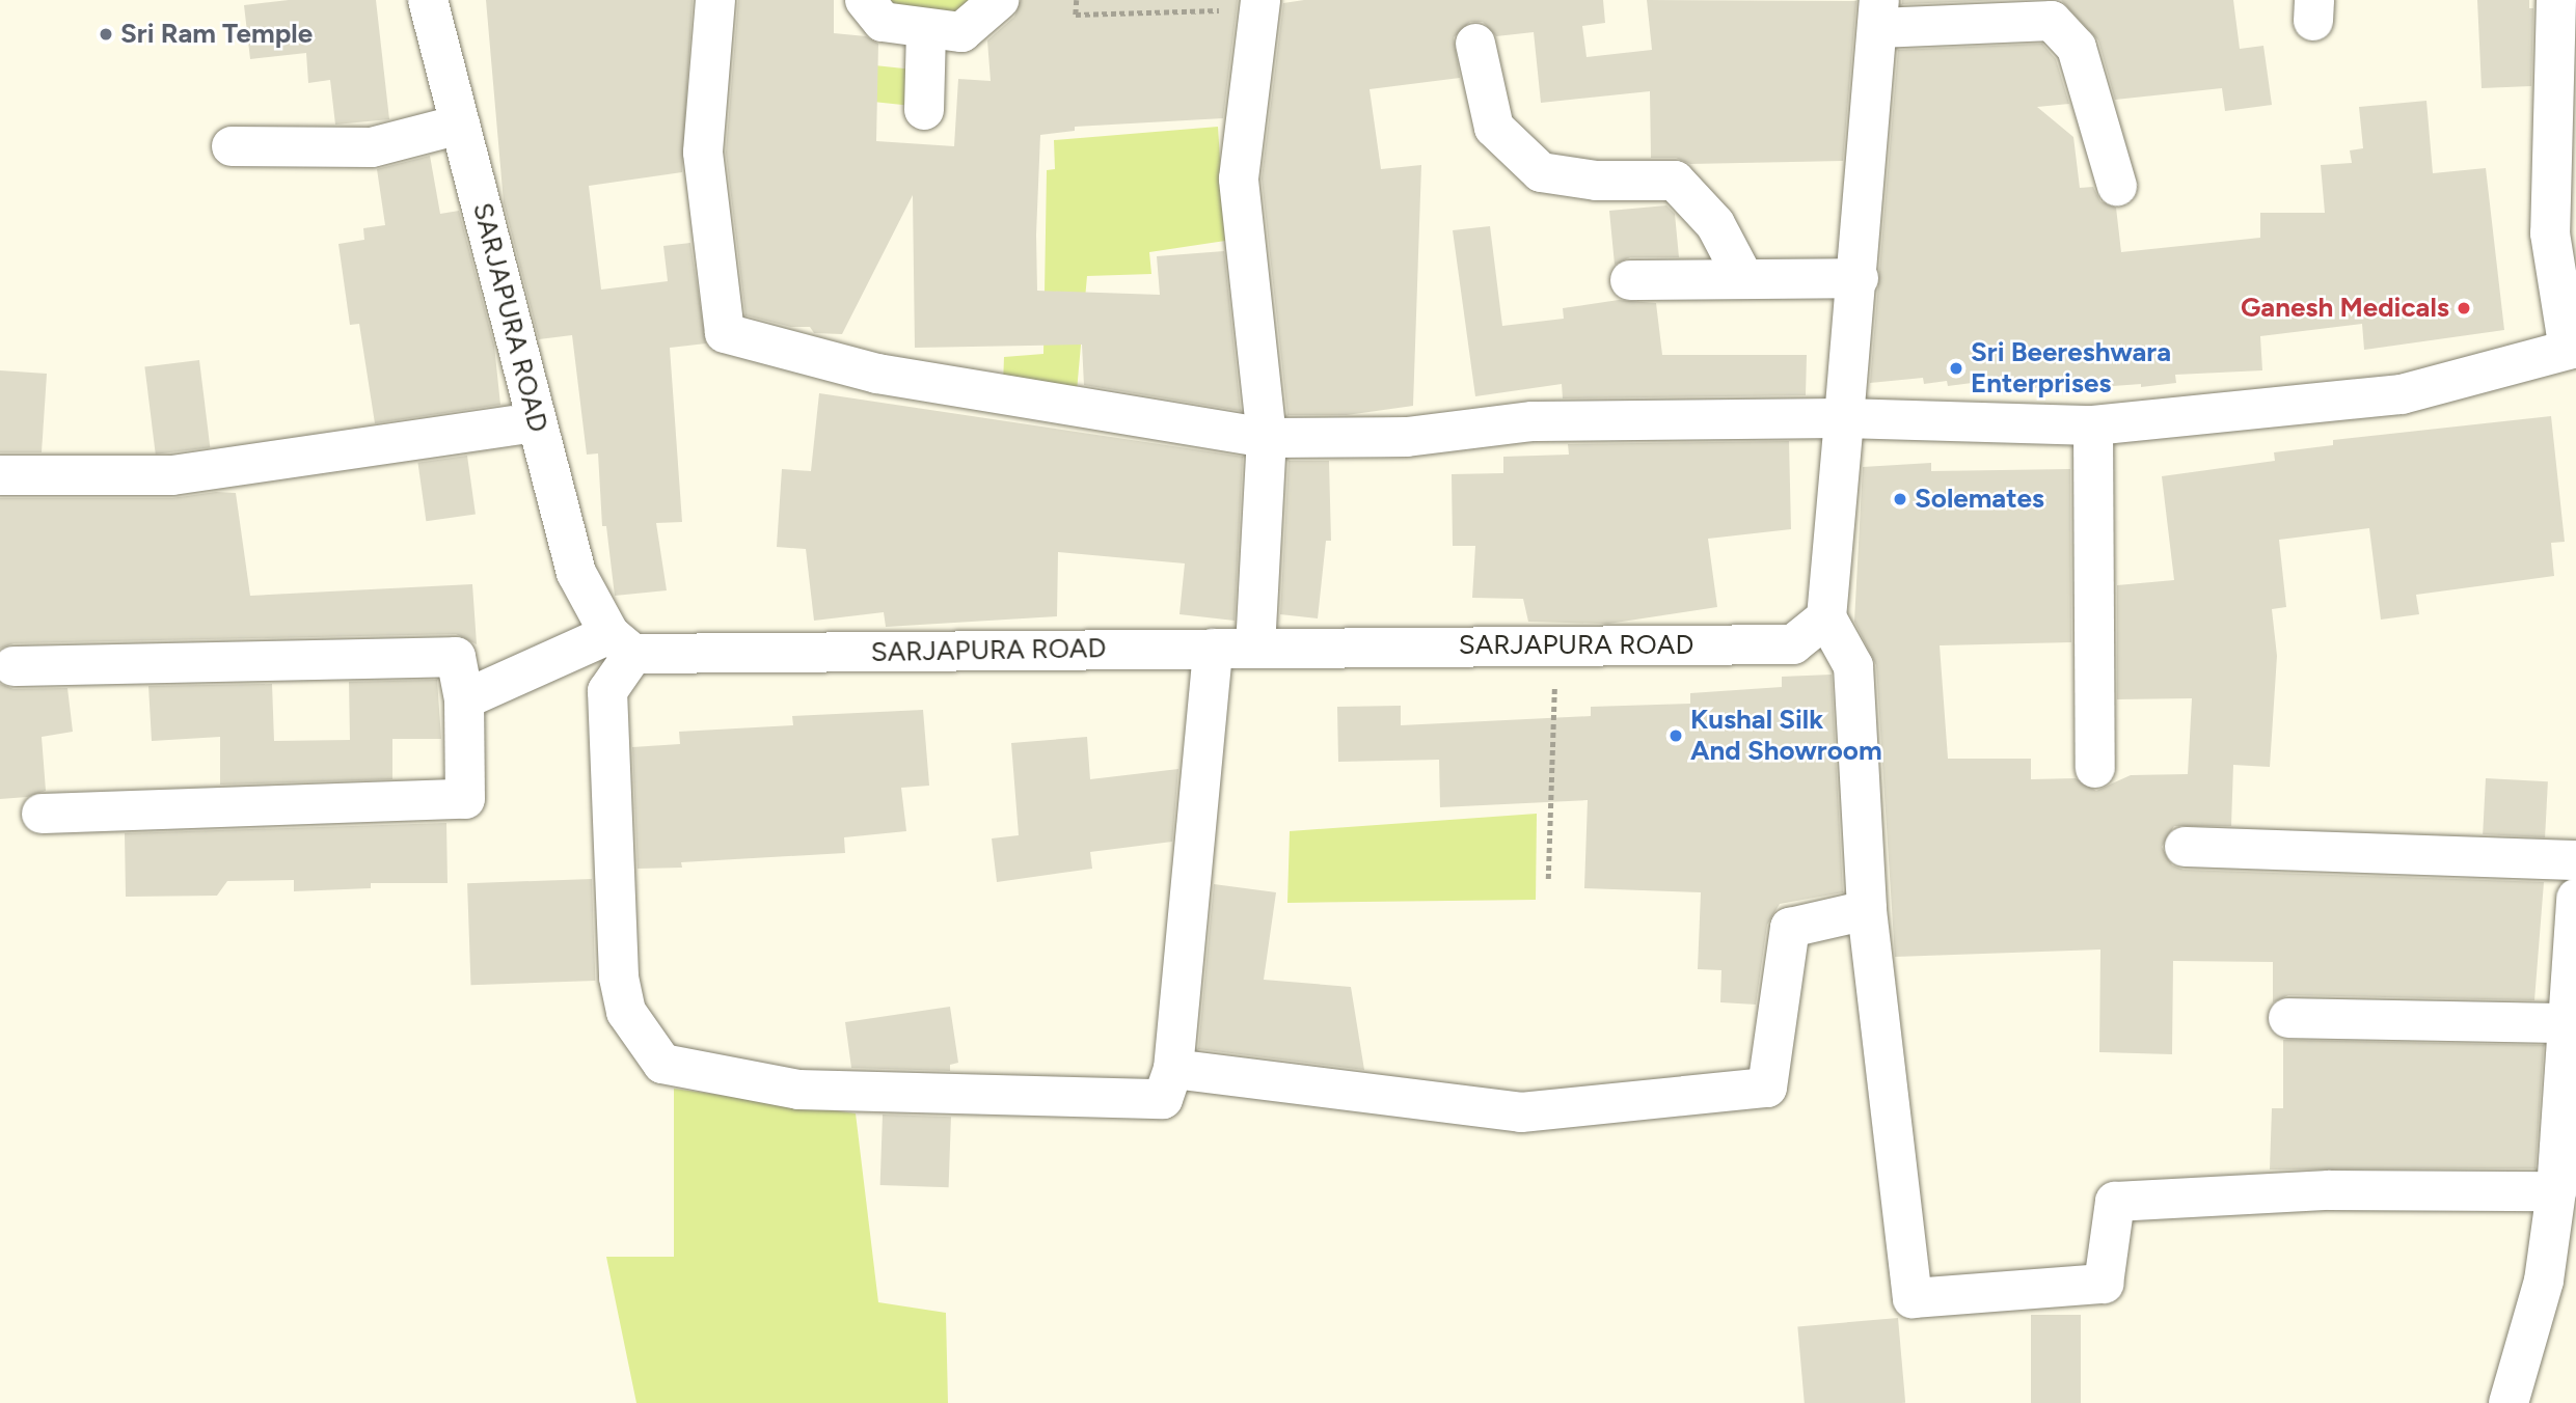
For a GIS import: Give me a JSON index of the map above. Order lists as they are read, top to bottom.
{
  "streets": {
    "street": ["SARJAPURA ROAD"]
  },
  "places": [
    "Sri Ram Temple",
    "Ganesh Medicals",
    "Sri Beereshwara Enterprises",
    "Solemates",
    "Kushal Silk And Showroom"
  ]
}
